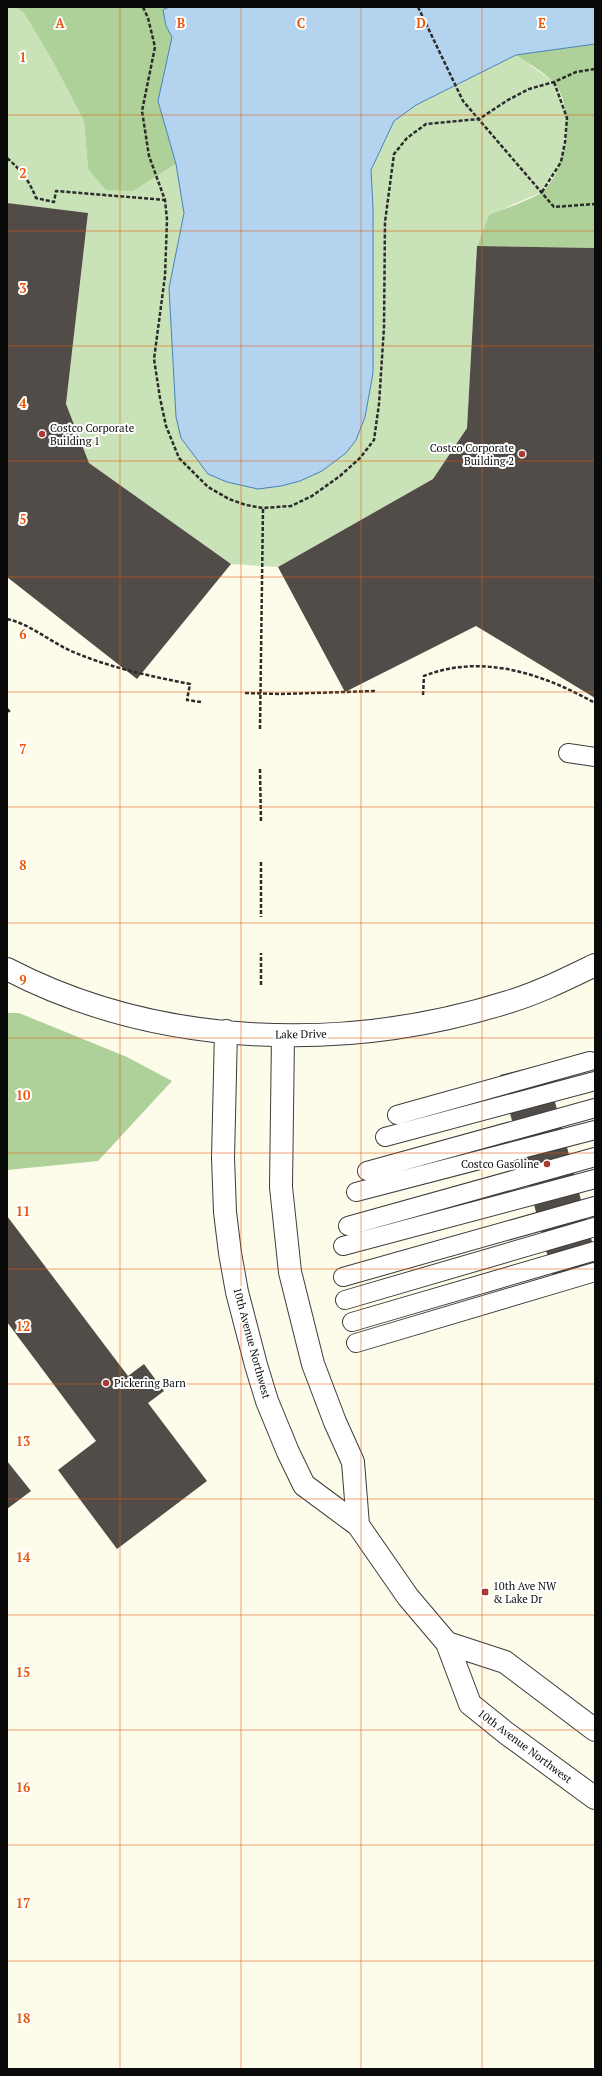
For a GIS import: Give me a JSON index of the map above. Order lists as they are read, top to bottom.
{
  "streets": {
    "street": ["Lake Drive", "10th Avenue Northwest"]
  },
  "crossings": [
    ["Lake Drive", "10th Avenue Northwest"]
  ],
  "places": {
    "other": [
      "Costco Corporate Building 1",
      "Costco Corporate Building 2",
      "Costco Gasoline",
      "Pickering Barn"
    ],
    "transit": ["10th Ave NW & Lake Dr"]
  },
  "grid": {
    "columns": [
      "A",
      "B",
      "C",
      "D",
      "E"
    ],
    "rows": [
      "1",
      "2",
      "3",
      "4",
      "5",
      "6",
      "7",
      "8",
      "9",
      "10",
      "11",
      "12",
      "13",
      "14",
      "15",
      "16",
      "17",
      "18"
    ]
  }
}
